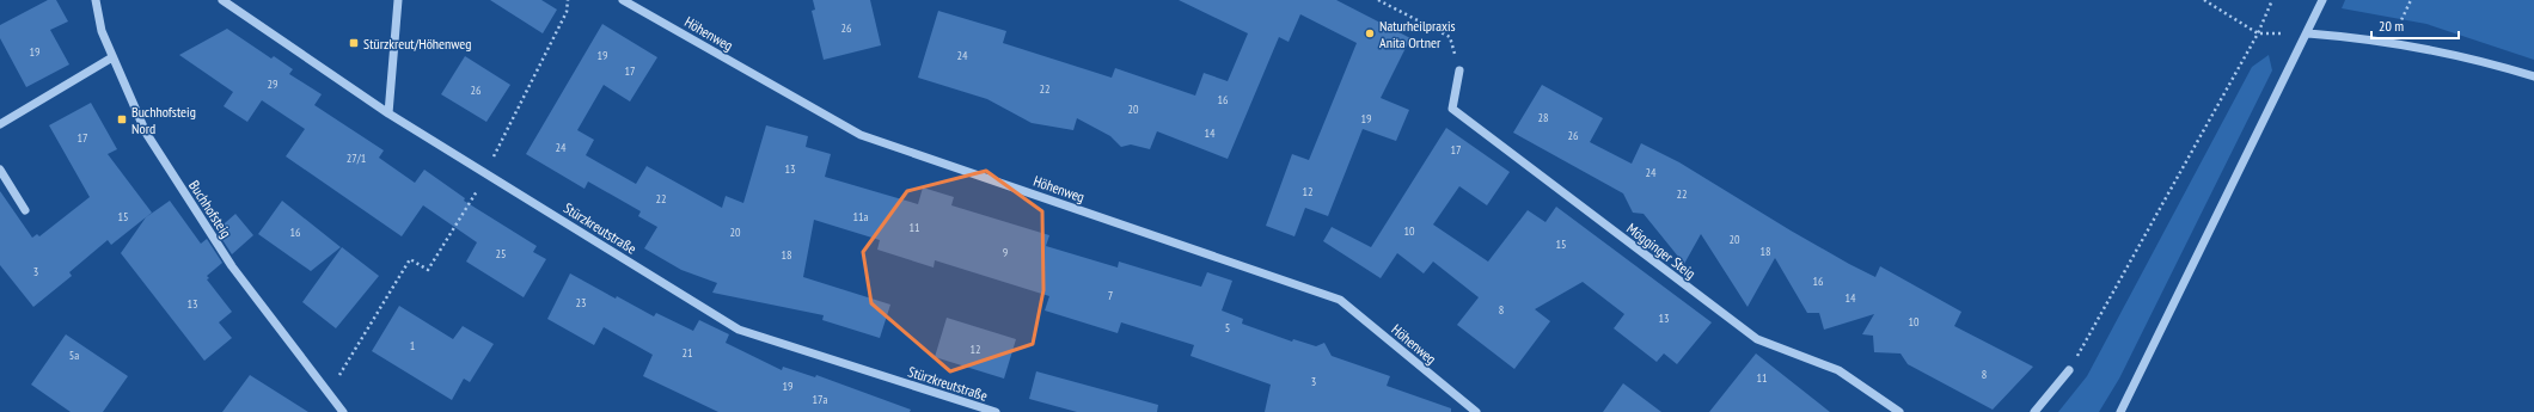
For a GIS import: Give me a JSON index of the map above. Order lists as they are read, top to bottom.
{
  "streets": {
    "street": [
      "Höhenweg",
      "Buchhofsteig",
      "Stürzkreutstraße",
      "Mögginger Steig"
    ]
  },
  "places": {
    "other": ["Naturheilpraxis Anita Ortner"],
    "transit": ["Stürzkreut/Höhenweg", "Buchhofsteig Nord"]
  },
  "house_numbers": [
    "26",
    "19",
    "19",
    "24",
    "17",
    "29",
    "22",
    "26",
    "16",
    "20",
    "28",
    "19",
    "14",
    "26",
    "17",
    "24",
    "17",
    "27/1",
    "13",
    "24",
    "12",
    "22",
    "22",
    "15",
    "11a",
    "11",
    "10",
    "16",
    "20",
    "20",
    "15",
    "18",
    "9",
    "25",
    "18",
    "3",
    "16",
    "7",
    "14",
    "23",
    "13",
    "8",
    "13",
    "10",
    "5",
    "1",
    "12",
    "21",
    "5a",
    "8",
    "11",
    "3",
    "19",
    "17a"
  ],
  "scale_bar": "20 m"
}
